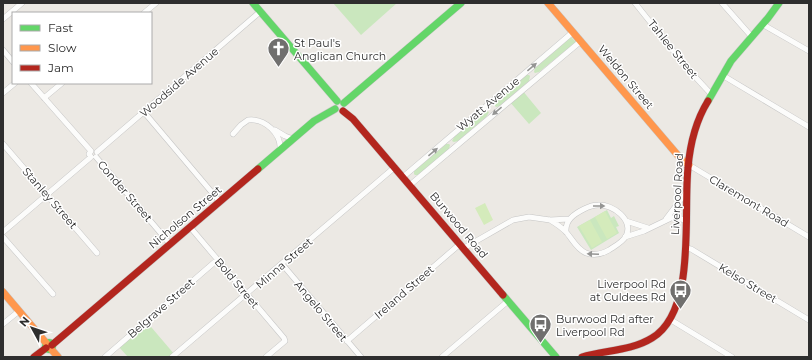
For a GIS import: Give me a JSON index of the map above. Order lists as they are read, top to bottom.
{
  "streets": {
    "main road": [
      "Weldon Street",
      "Liverpool Road",
      "Nicholson Street",
      "Burwood Road"
    ],
    "street": [
      "Tahlee Street",
      "Woodside Avenue",
      "Wyatt Avenue",
      "Conder Street",
      "Stanley Street",
      "Claremont Road",
      "Minna Street",
      "Bold Street",
      "Kelso Street",
      "Ireland Street",
      "Belgrave Street",
      "Angelo Street"
    ]
  },
  "crossings": [
    ["Tahlee Street", "Liverpool Road"],
    ["Weldon Street", "Wyatt Avenue"],
    ["Weldon Street", "Liverpool Road"],
    ["Weldon Street", "Claremont Road"],
    ["Woodside Avenue", "Conder Street"],
    ["Woodside Avenue", "Stanley Street"],
    ["Woodside Avenue", "Burwood Road"],
    ["Wyatt Avenue", "Burwood Road"],
    ["Conder Street", "Nicholson Street"],
    ["Liverpool Road", "Claremont Road"],
    ["Liverpool Road", "Kelso Street"],
    ["Nicholson Street", "Burwood Road"],
    ["Nicholson Street", "Bold Street"],
    ["Burwood Road", "Minna Street"],
    ["Burwood Road", "Ireland Street"],
    ["Minna Street", "Bold Street"],
    ["Minna Street", "Angelo Street"],
    ["Bold Street", "Belgrave Street"],
    ["Ireland Street", "Angelo Street"]
  ],
  "places": {
    "church": ["St Paul's Anglican Church"],
    "bus stop": ["Liverpool Rd at Culdees Rd", "Burwood Rd after Liverpool Rd"]
  },
  "legend": ["Fast", "Slow", "Jam"],
  "north": "top left"
}
